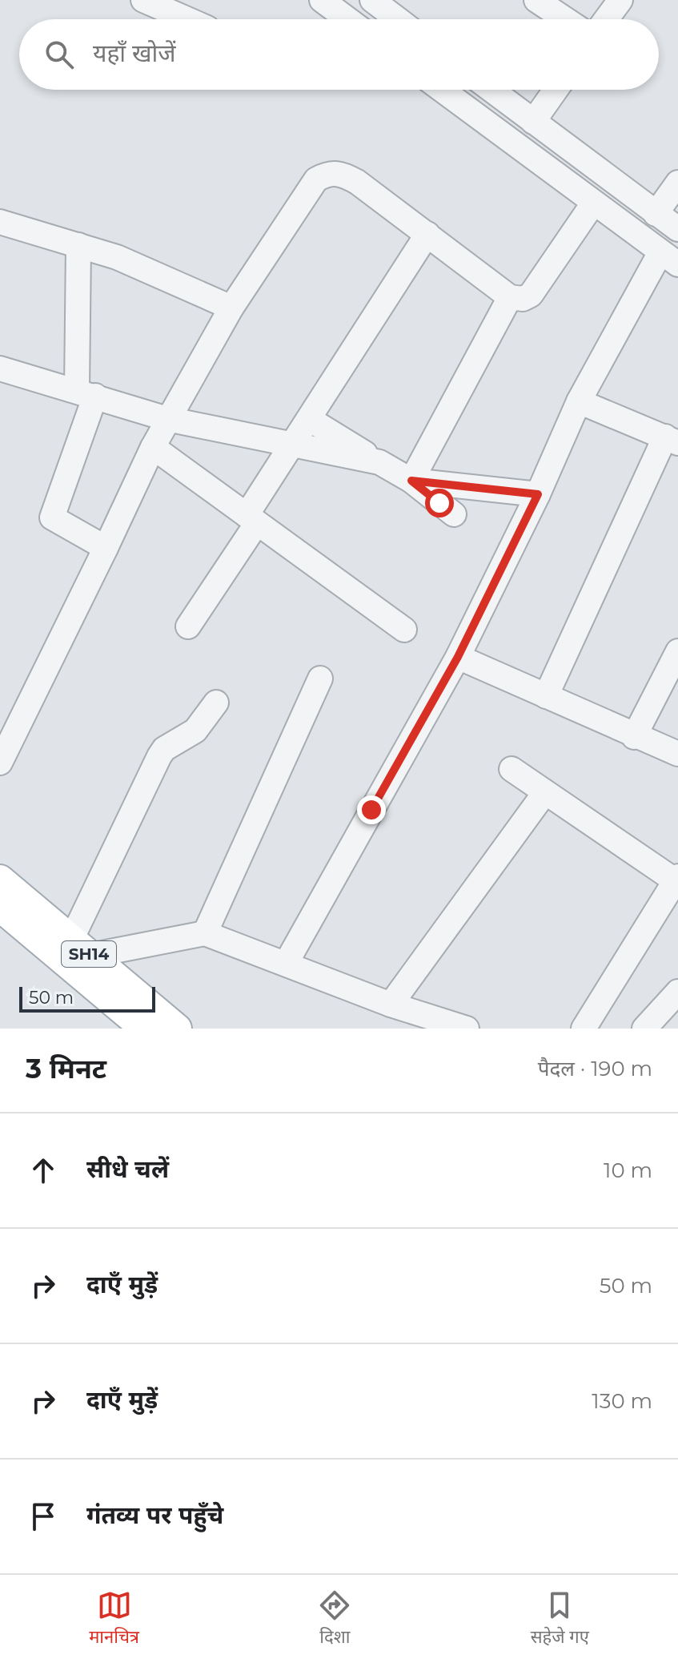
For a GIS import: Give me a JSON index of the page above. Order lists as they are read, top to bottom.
{
  "streets": {
    "main road": ["SH14"]
  },
  "scale_bar": "50 m",
  "page": {
    "search": "यहाँ खोजें",
    "scale": "50 m",
    "heading": ["3 मिनट", "पैदल · 190 m"],
    "list": [
      ["सीधे चलें", "10 m"],
      ["दाएँ मुड़ें", "50 m"],
      ["दाएँ मुड़ें", "130 m"],
      "गंतव्य पर पहुँचे"
    ],
    "nav": ["मानचित्र", "दिशा", "सहेजे गए"]
  }
}
